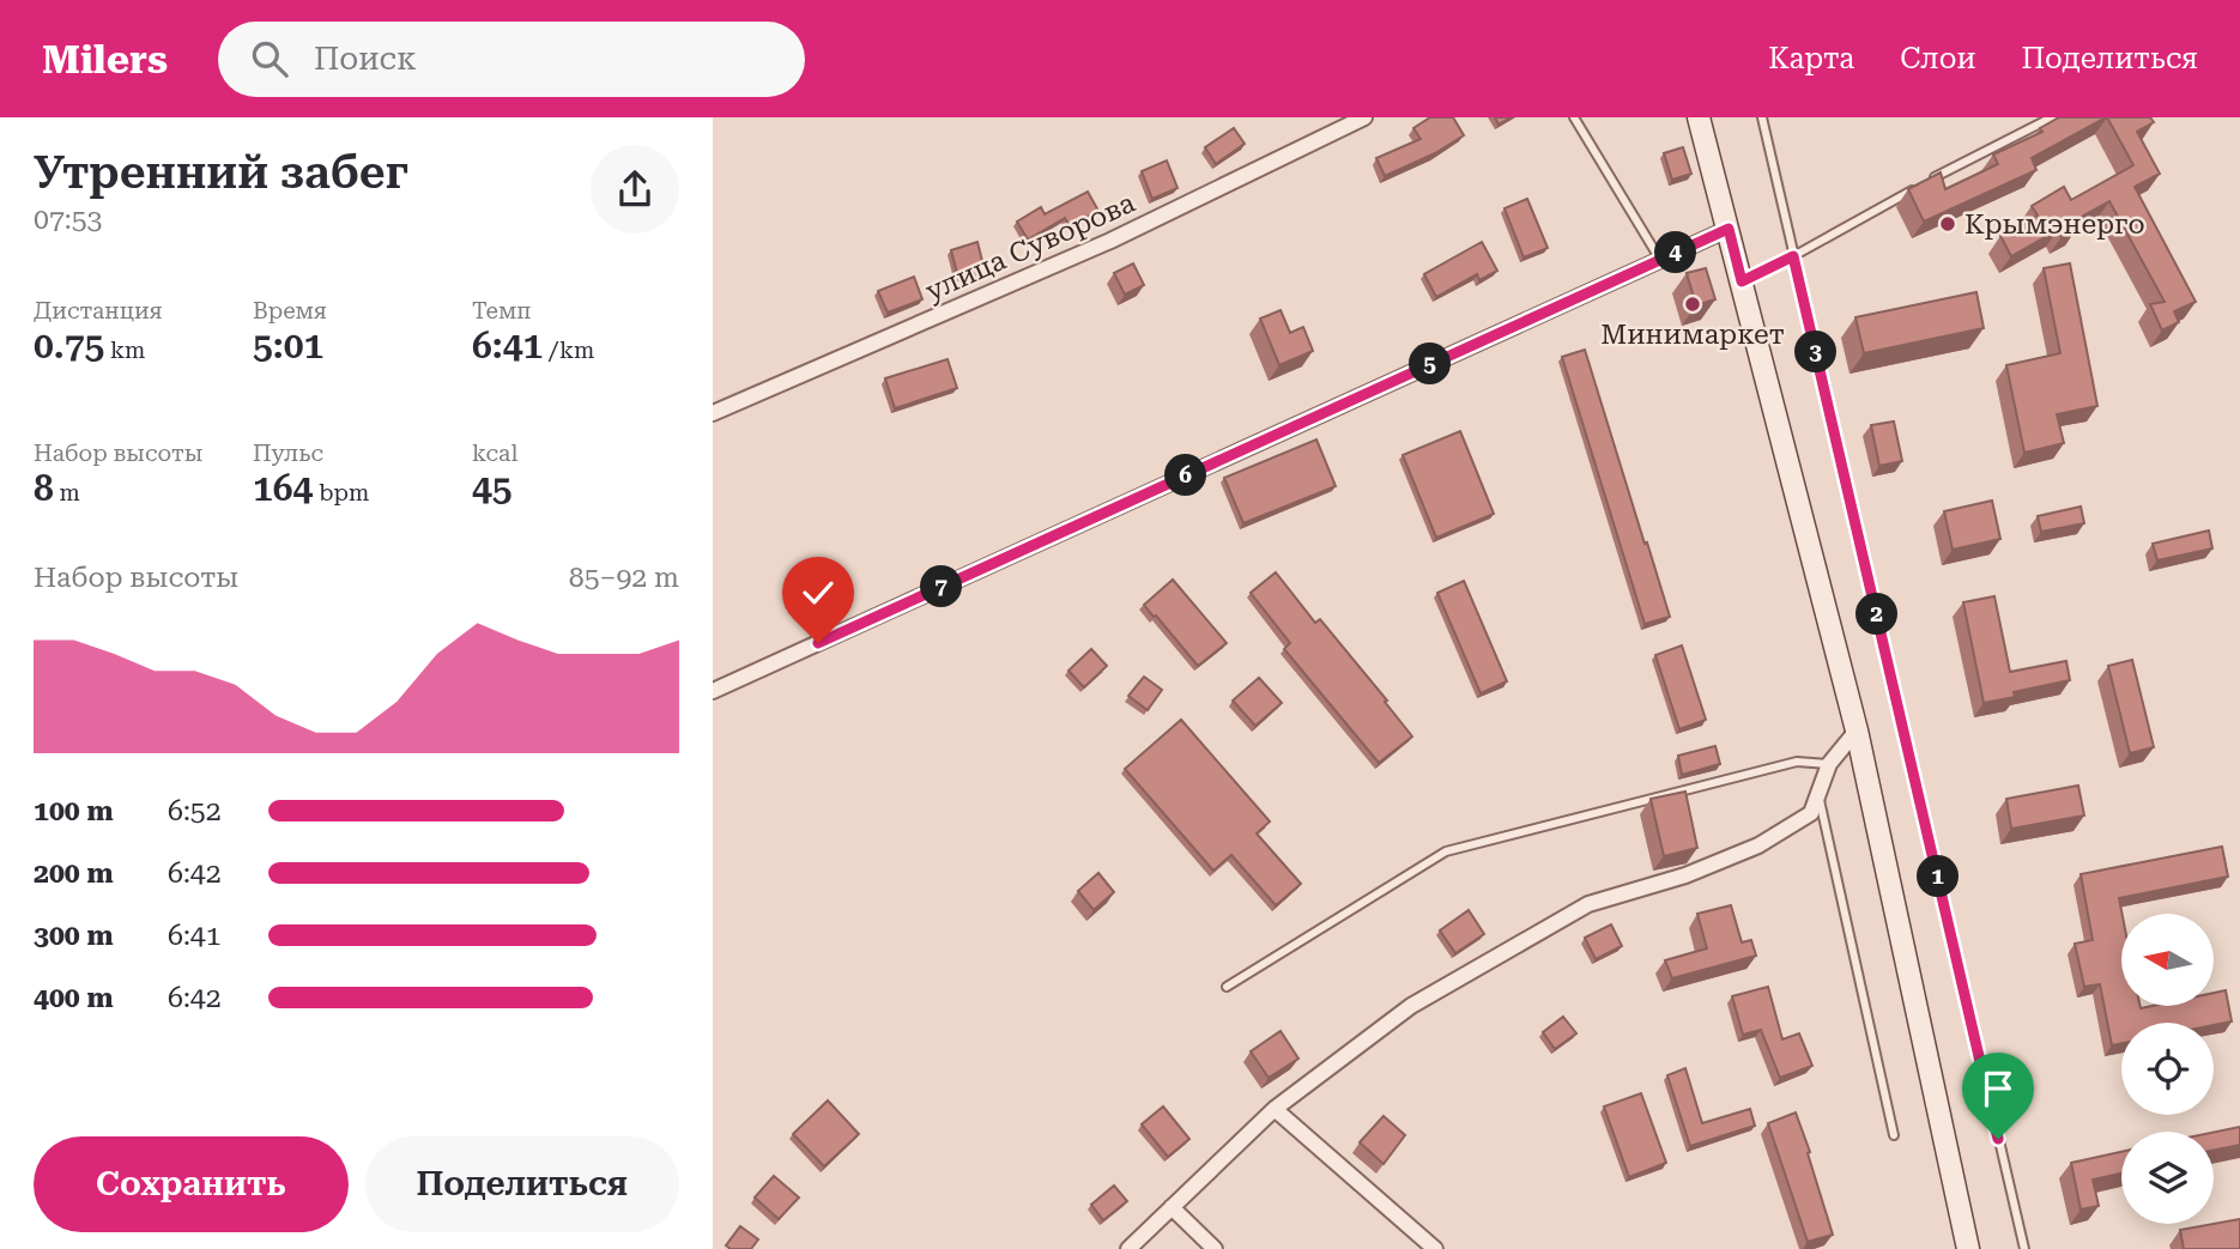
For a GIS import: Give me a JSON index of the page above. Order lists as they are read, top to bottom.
{
  "streets": {
    "street": ["улица Суворова"]
  },
  "places": ["Крымэнерго", "Минимаркет"],
  "north": "left",
  "page": {
    "header": "Milers",
    "search": "Поиск",
    "nav": ["Карта", "Слои", "Поделиться"],
    "heading": ["Утренний забег", "07:53"],
    "pins": [
      "4",
      "3",
      "5",
      "6",
      "7",
      "2",
      "1"
    ],
    "stats": [
      ["Дистанция", "0.75 km"],
      ["Время", "5:01"],
      ["Темп", "6:41 /km"],
      ["Набор высоты", "8 m"],
      ["Пульс", "164 bpm"],
      ["kcal", "45"]
    ],
    "chart": ["Набор высоты", "85–92 m"],
    "list": [
      {
        "name": "100 m",
        "note": "6:52"
      },
      {
        "name": "200 m",
        "note": "6:42"
      },
      {
        "name": "300 m",
        "note": "6:41"
      },
      {
        "name": "400 m",
        "note": "6:42"
      }
    ],
    "buttons": ["Сохранить", "Поделиться"]
  }
}
